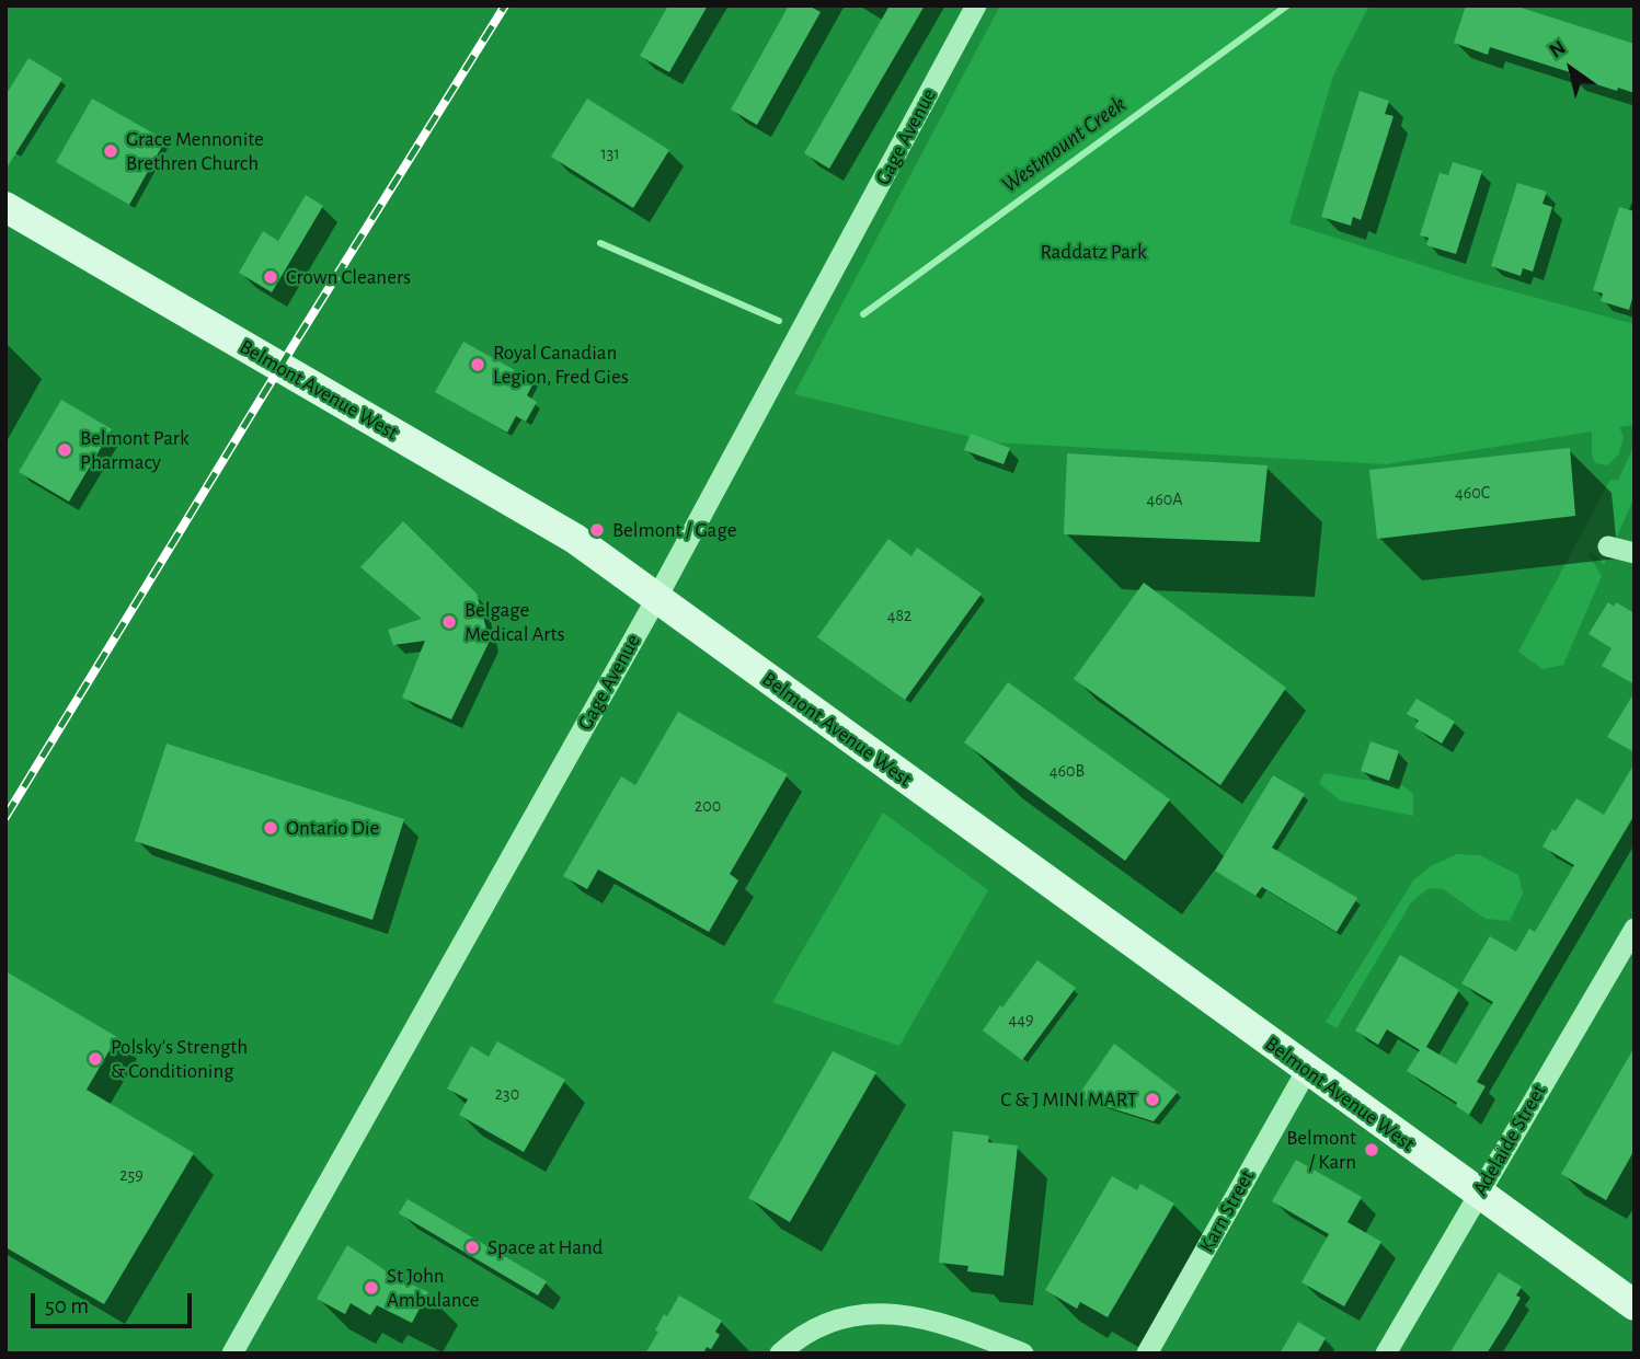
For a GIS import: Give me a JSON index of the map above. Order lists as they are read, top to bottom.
{
  "streets": {
    "street": [
      "Gage Avenue",
      "Belmont Avenue West",
      "Adelaide Street",
      "Karn Street"
    ]
  },
  "crossings": [
    ["Gage Avenue", "Belmont Avenue West"],
    ["Belmont Avenue West", "Adelaide Street"],
    ["Belmont Avenue West", "Karn Street"]
  ],
  "water": ["Westmount Creek"],
  "parks": ["Raddatz Park"],
  "places": [
    "Grace Mennonite Brethren Church",
    "Crown Cleaners",
    "Royal Canadian Legion, Fred Gies",
    "Belmont Park Pharmacy",
    "Belmont / Gage",
    "Belgage Medical Arts",
    "Ontario Die",
    "Polsky's Strength & Conditioning",
    "C & J MINI MART",
    "Belmont / Karn",
    "Space at Hand",
    "St John Ambulance"
  ],
  "house_numbers": [
    "131",
    "460C",
    "460A",
    "482",
    "460B",
    "200",
    "449",
    "230",
    "259"
  ],
  "scale_bar": "50 m",
  "north": "top left"
}
